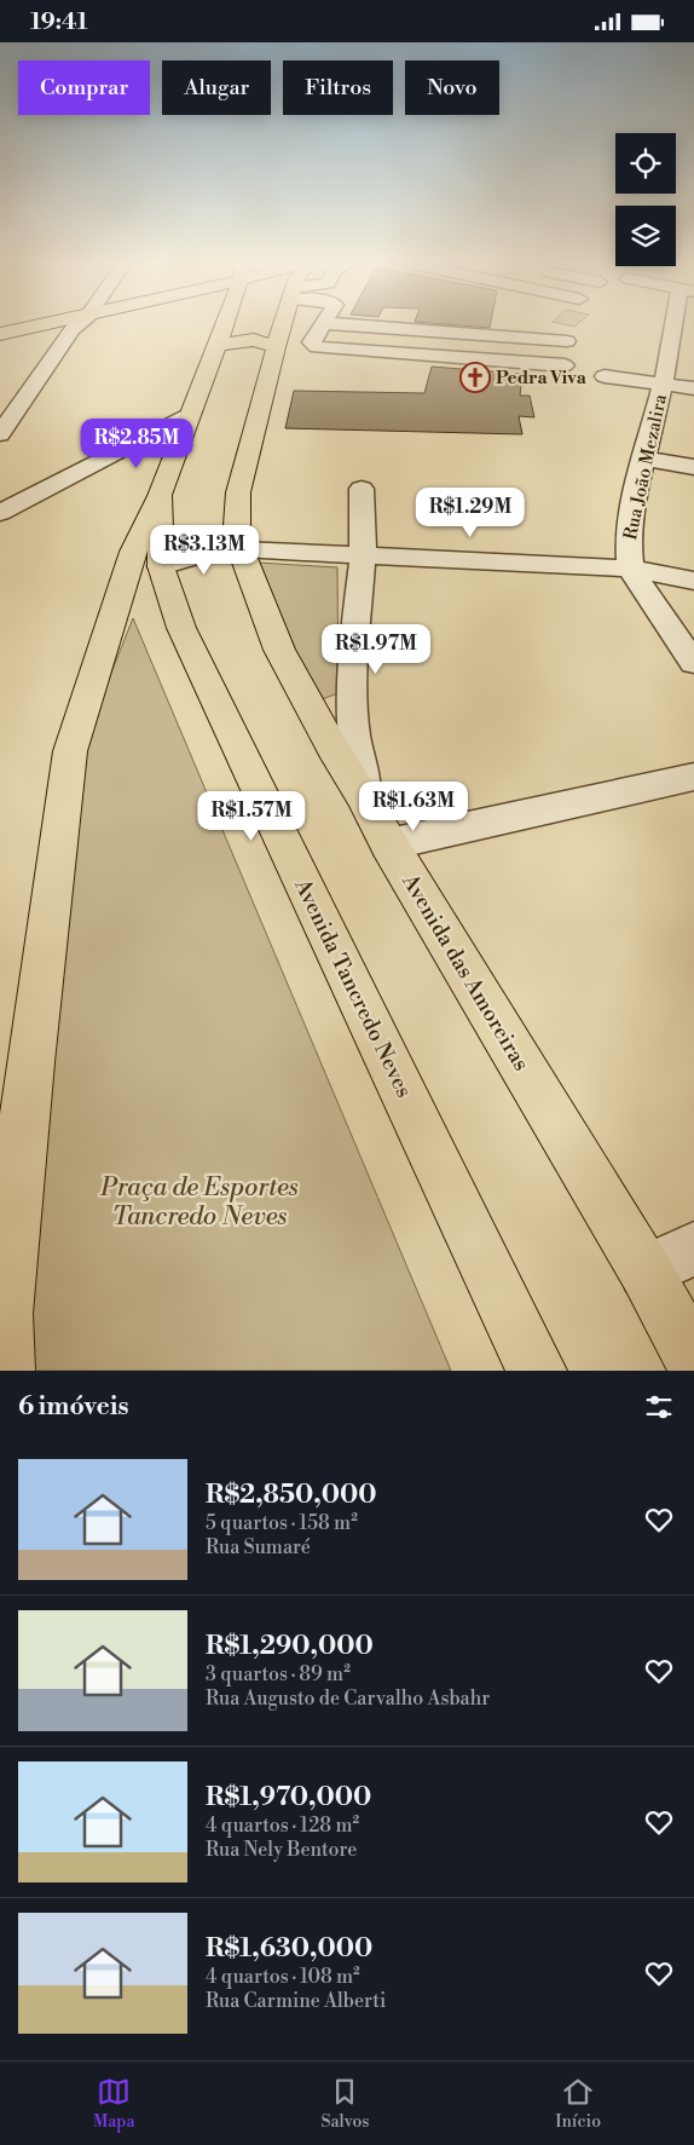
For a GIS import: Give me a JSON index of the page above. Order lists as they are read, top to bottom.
{
  "streets": {
    "main road": ["Avenida das Amoreiras", "Avenida Tancredo Neves"],
    "street": ["Rua João Mezalira"]
  },
  "parks": ["Praça de Esportes Tancredo Neves"],
  "places": {
    "church": ["Pedra Viva"]
  },
  "page": {
    "status": "19:41",
    "chip": [
      "Comprar",
      "Alugar",
      "Filtros",
      "Novo"
    ],
    "price": [
      "R$2.85M",
      "R$1.29M",
      "R$3.13M",
      "R$1.97M",
      "R$1.63M",
      "R$1.57M"
    ],
    "heading": "6 imóveis",
    "list": [
      {
        "name": "R$2,850,000",
        "note": "5 quartos · 158 m² · Rua Sumaré"
      },
      {
        "name": "R$1,290,000",
        "note": "3 quartos · 89 m² · Rua Augusto de Carvalho Asbahr"
      },
      {
        "name": "R$1,970,000",
        "note": "4 quartos · 128 m² · Rua Nely Bentore"
      },
      {
        "name": "R$1,630,000",
        "note": "4 quartos · 108 m² · Rua Carmine Alberti"
      }
    ],
    "tabs": ["Mapa", "Salvos", "Início"]
  }
}
